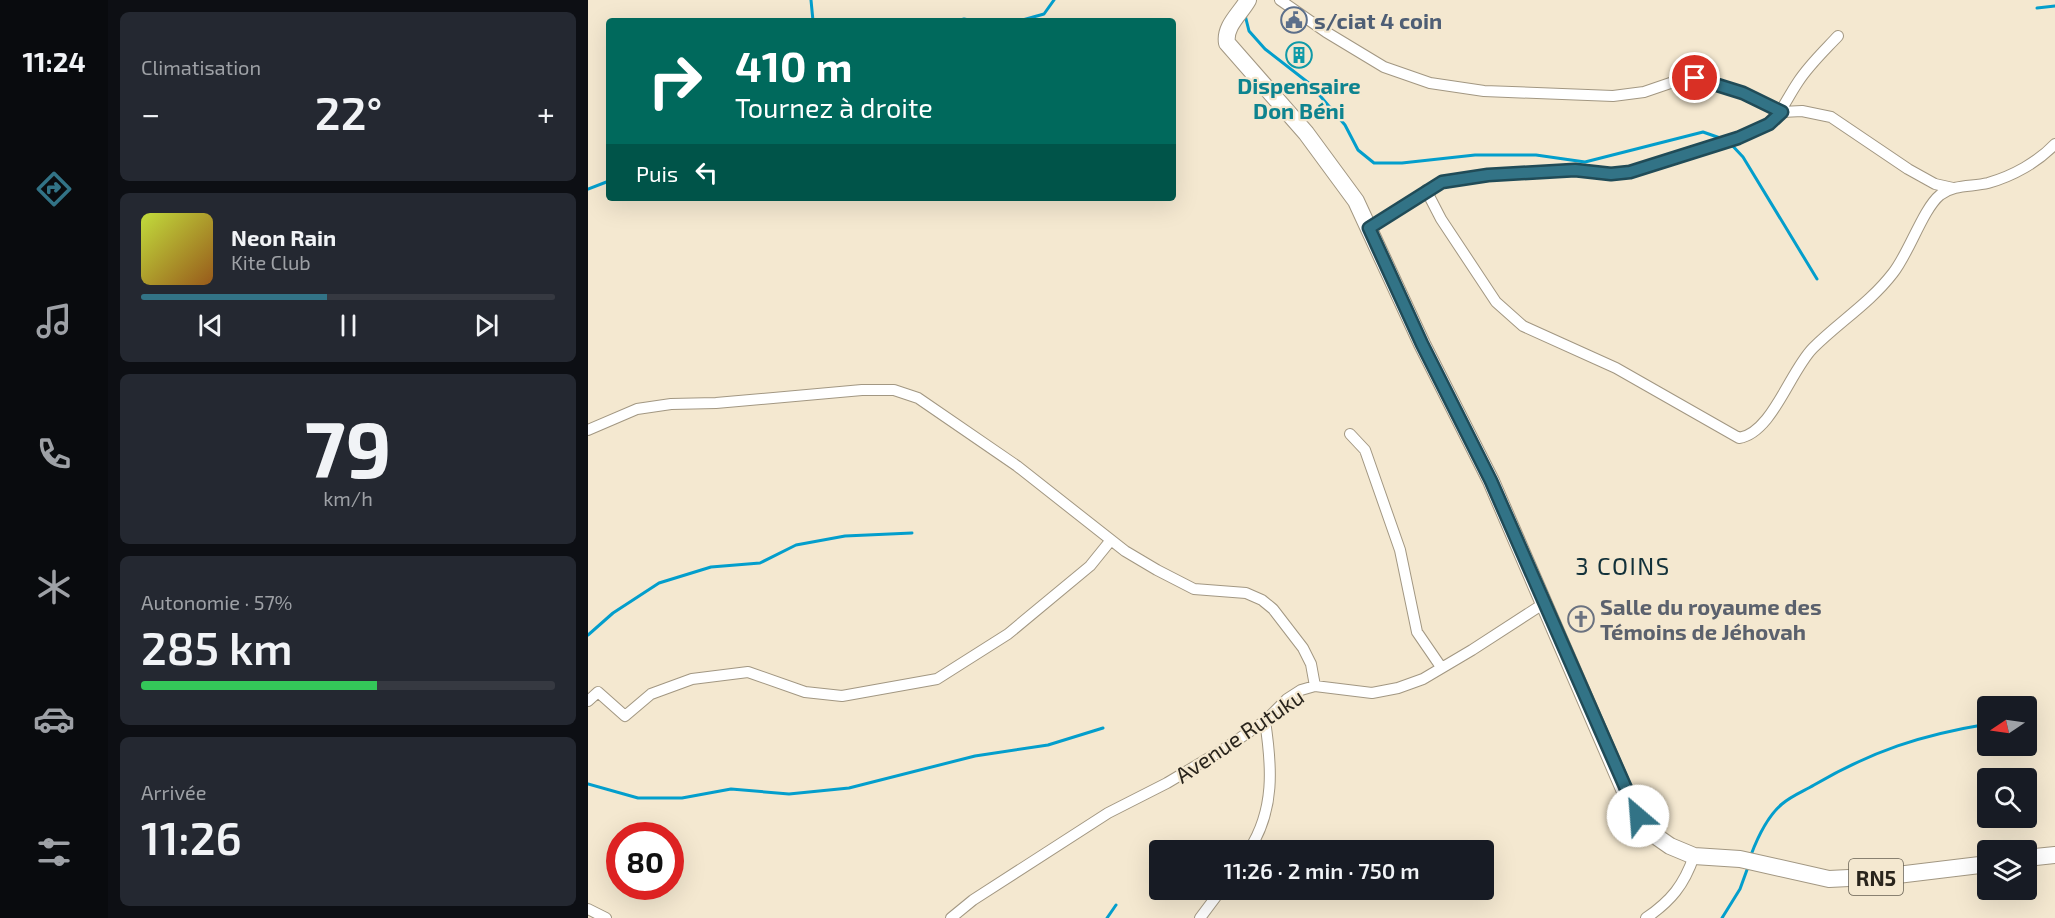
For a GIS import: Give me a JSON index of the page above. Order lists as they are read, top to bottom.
{
  "streets": {
    "highway": ["RN5"],
    "street": ["Avenue Rutuku"]
  },
  "crossings": [
    ["Avenue Rutuku", "RN5"]
  ],
  "districts": ["3 COINS"],
  "places": {
    "public building": ["s/ciat 4 coin"],
    "building": ["Dispensaire Don Béni"],
    "church": ["Salle du royaume des Témoins de Jéhovah"]
  },
  "north": "left",
  "page": {
    "tabs": "11:24",
    "tile": [
      "Climatisation",
      ["79", "km/h"],
      ["Autonomie · 57%", "285 km"],
      ["Arrivée", "11:26"]
    ],
    "turn": ["410 m", "Tournez à droite"],
    "heat": ["−", "22°", "+"],
    "then": "Puis",
    "song": ["Neon Rain", "Kite Club"],
    "limit": "80",
    "trip": "11:26 · 2 min · 750 m"
  }
}
